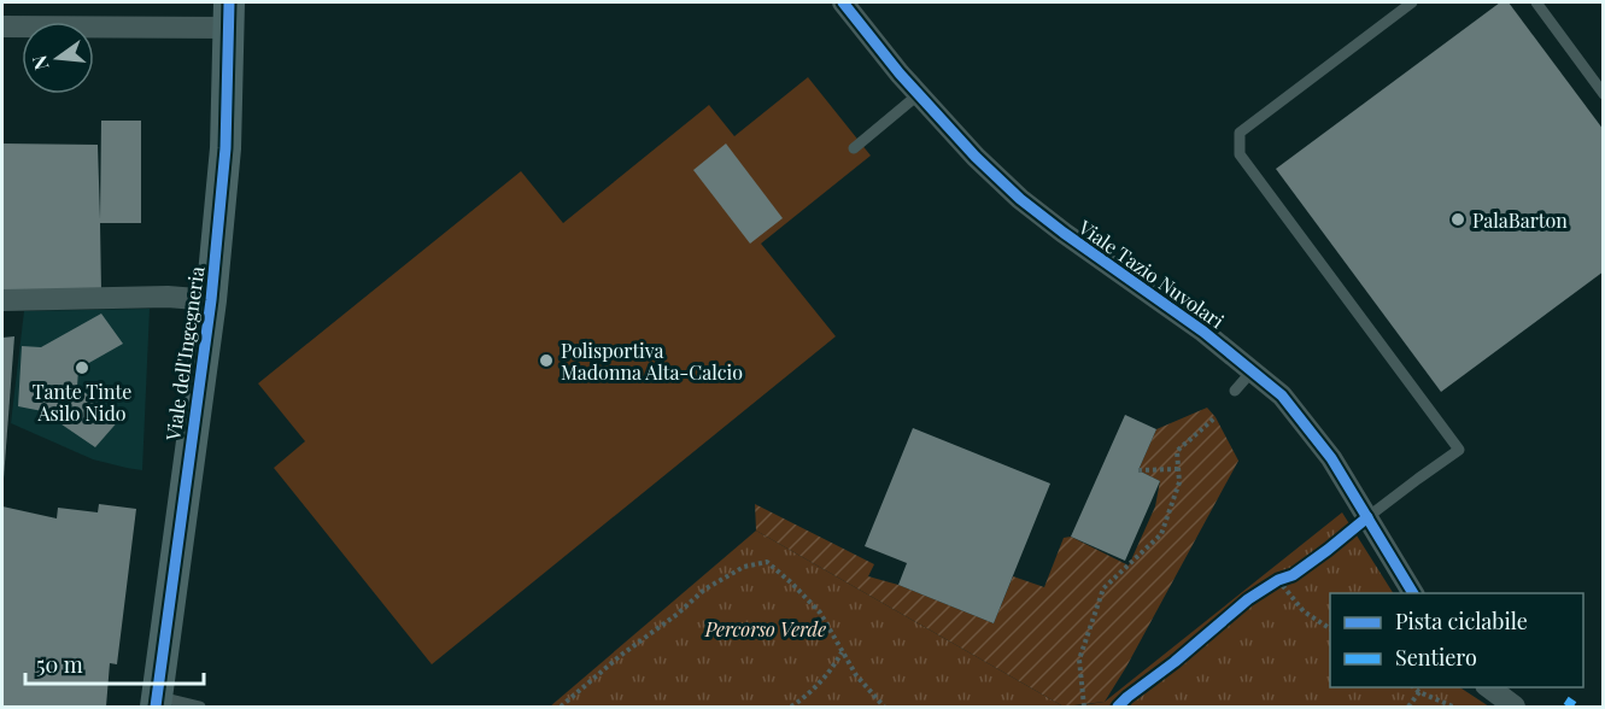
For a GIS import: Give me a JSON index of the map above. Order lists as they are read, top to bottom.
{
  "streets": {
    "street": ["Viale Tazio Nuvolari", "Viale dell'Ingegneria"]
  },
  "parks": ["Percorso Verde"],
  "places": ["PalaBarton", "Polisportiva Madonna Alta-Calcio", "Tante Tinte Asilo Nido"],
  "legend": ["Pista ciclabile", "Sentiero"],
  "scale_bar": "50 m",
  "north": "left"
}
